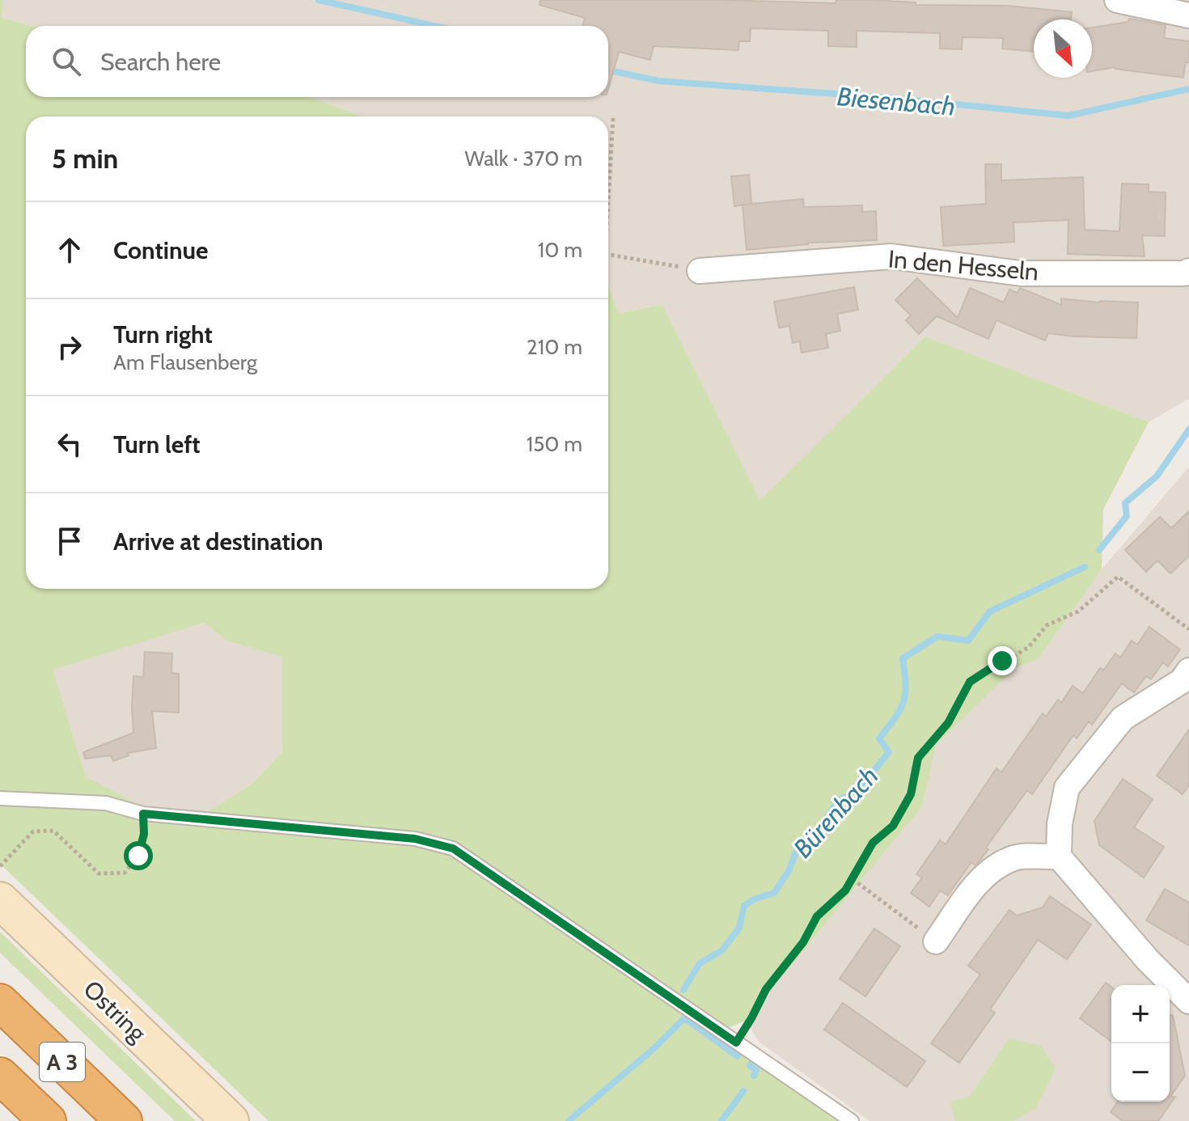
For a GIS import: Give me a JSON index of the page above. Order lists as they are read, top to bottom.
{
  "streets": {
    "highway": ["A 3"],
    "main road": ["Ostring"],
    "street": ["In den Hesseln"]
  },
  "water": ["Biesenbach", "Bürenbach"],
  "north": "bottom right",
  "page": {
    "search": "Search here",
    "heading": ["5 min", "Walk · 370 m"],
    "list": [
      ["Continue", "10 m"],
      ["Turn right", "Am Flausenberg", "210 m"],
      ["Turn left", "150 m"],
      "Arrive at destination"
    ],
    "map_buttons": ["+", "−"]
  }
}
